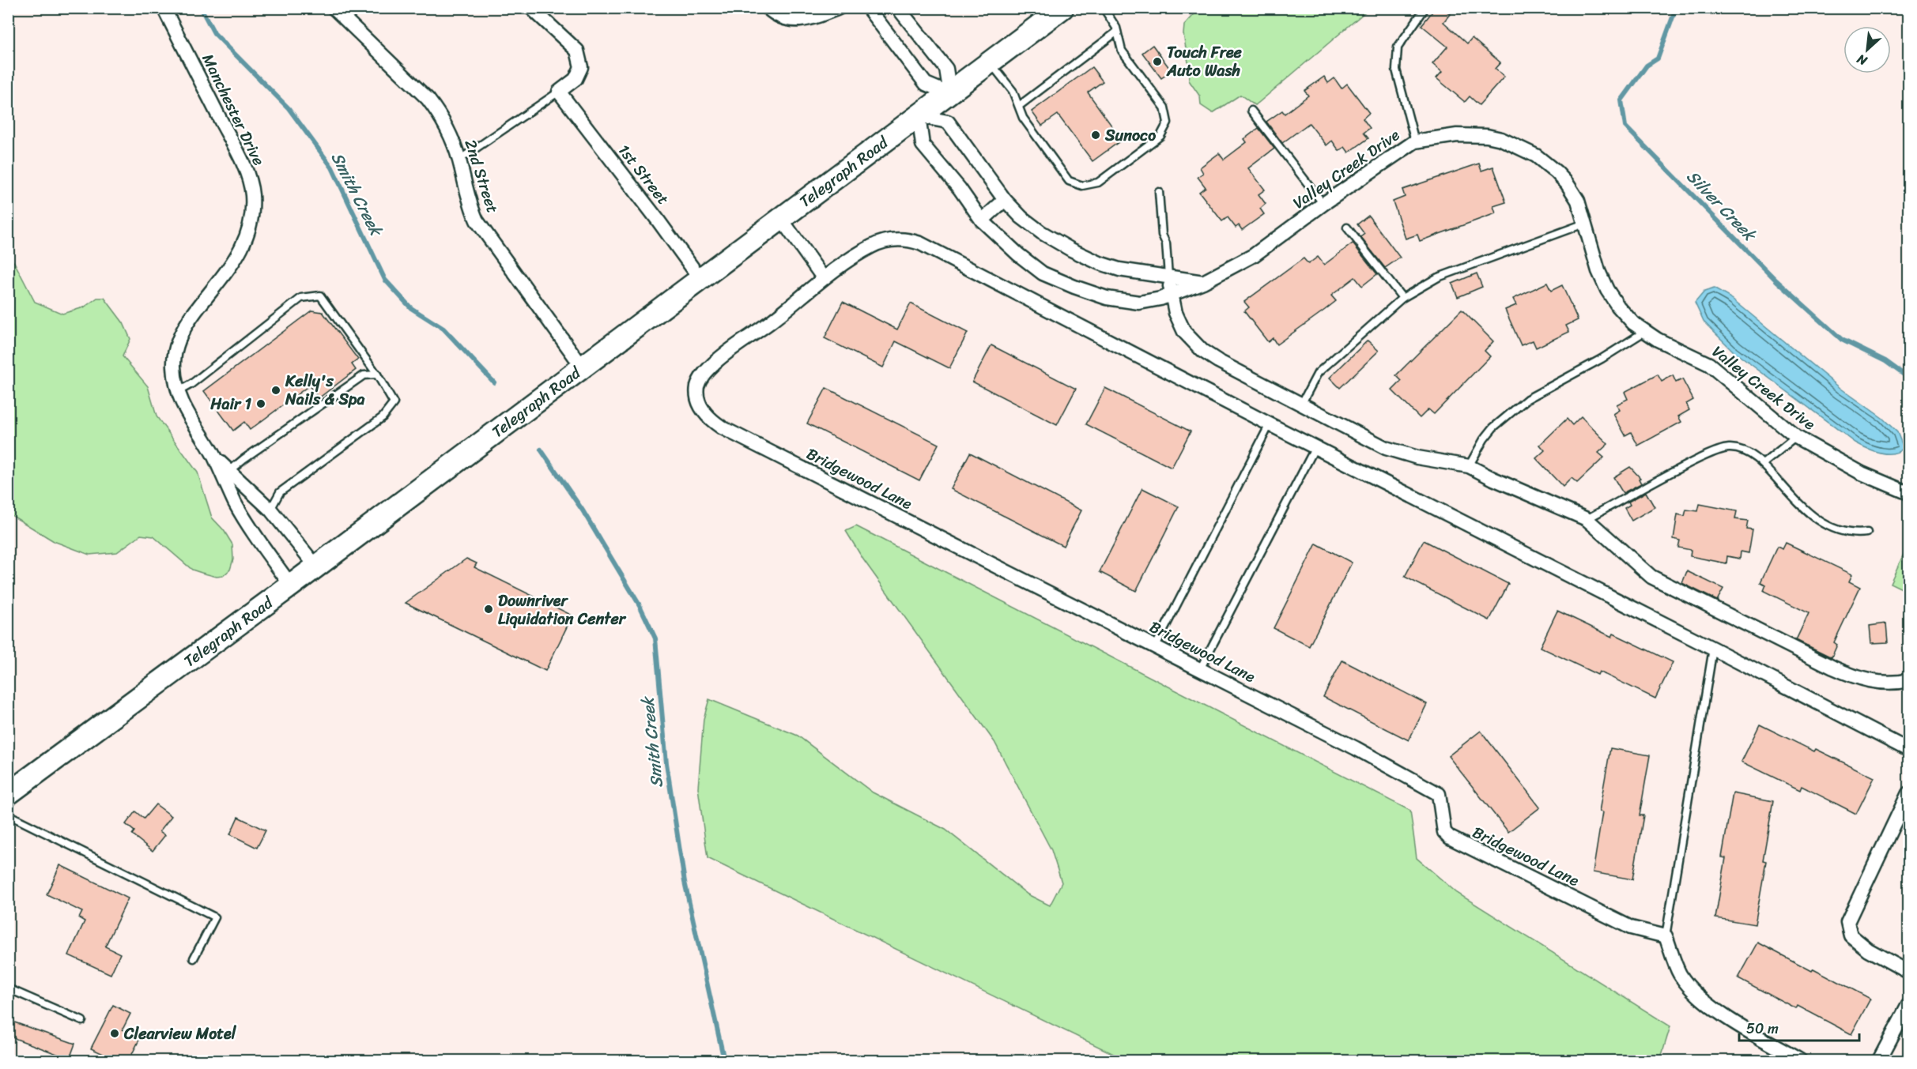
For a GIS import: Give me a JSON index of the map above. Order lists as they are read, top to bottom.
{
  "streets": {
    "main road": ["Telegraph Road"],
    "street": [
      "Manchester Drive",
      "Valley Creek Drive",
      "1st Street",
      "2nd Street",
      "Bridgewood Lane"
    ]
  },
  "crossings": [
    ["Manchester Drive", "Telegraph Road"],
    ["Valley Creek Drive", "Telegraph Road"],
    ["Telegraph Road", "1st Street"],
    ["Telegraph Road", "2nd Street"]
  ],
  "water": ["Smith Creek", "Silver Creek"],
  "places": [
    "Touch Free Auto Wash",
    "Sunoco",
    "Kelly's Nails & Spa",
    "Hair 1",
    "Downriver Liquidation Center",
    "Clearview Motel"
  ],
  "scale_bar": "50 m",
  "north": "bottom left"
}
